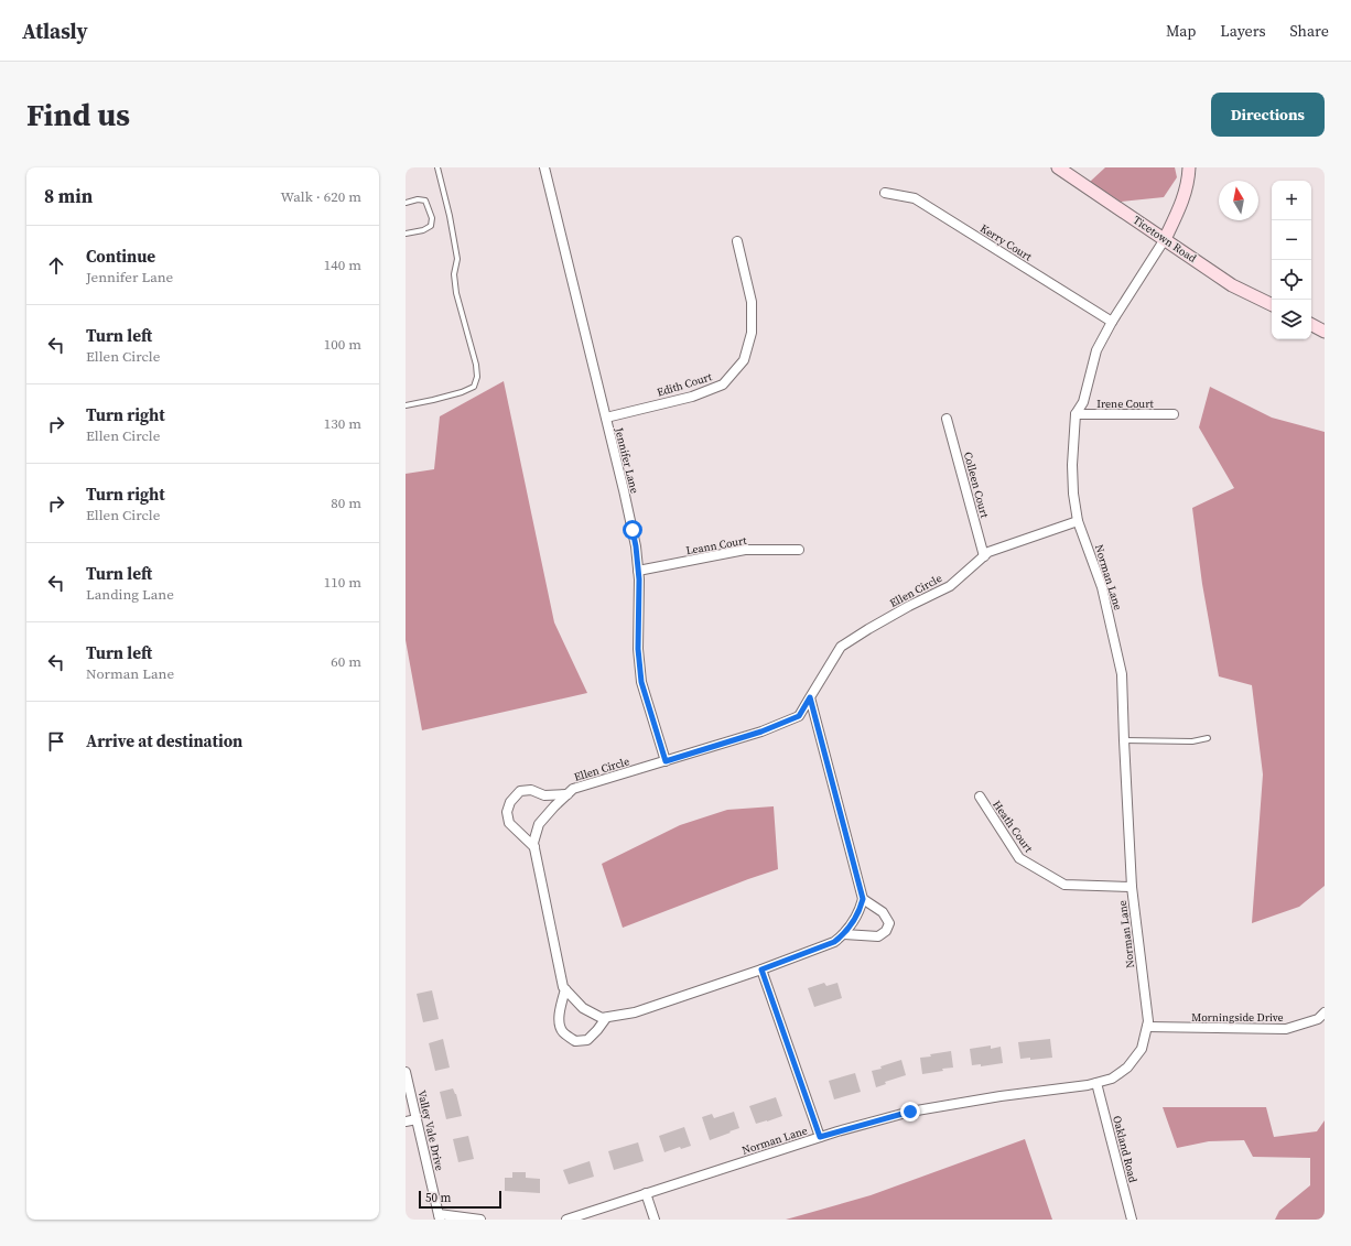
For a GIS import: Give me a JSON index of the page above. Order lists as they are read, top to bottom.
{
  "streets": {
    "street": [
      "Ticetown Road",
      "Kerry Court",
      "Edith Court",
      "Irene Court",
      "Jennifer Lane",
      "Colleen Court",
      "Leann Court",
      "Norman Lane",
      "Ellen Circle",
      "Heath Court",
      "Morningside Drive",
      "Valley Vale Drive",
      "Oakland Road"
    ]
  },
  "crossings": [
    ["Ticetown Road", "Norman Lane"],
    ["Kerry Court", "Norman Lane"],
    ["Edith Court", "Jennifer Lane"],
    ["Irene Court", "Norman Lane"],
    ["Jennifer Lane", "Leann Court"],
    ["Jennifer Lane", "Ellen Circle"],
    ["Colleen Court", "Ellen Circle"],
    ["Norman Lane", "Ellen Circle"],
    ["Norman Lane", "Heath Court"],
    ["Norman Lane", "Morningside Drive"],
    ["Norman Lane", "Oakland Road"]
  ],
  "scale_bar": "50 m",
  "north": "top",
  "page": {
    "header": "Atlasly",
    "nav": ["Map", "Layers", "Share"],
    "buttons": "Directions",
    "title": "Find us",
    "heading": ["8 min", "Walk · 620 m"],
    "map_buttons": ["+", "−"],
    "list": [
      ["Continue", "Jennifer Lane", "140 m"],
      ["Turn left", "Ellen Circle", "100 m"],
      ["Turn right", "Ellen Circle", "130 m"],
      ["Turn right", "Ellen Circle", "80 m"],
      ["Turn left", "Landing Lane", "110 m"],
      ["Turn left", "Norman Lane", "60 m"],
      "Arrive at destination"
    ],
    "scale": "50 m"
  }
}
